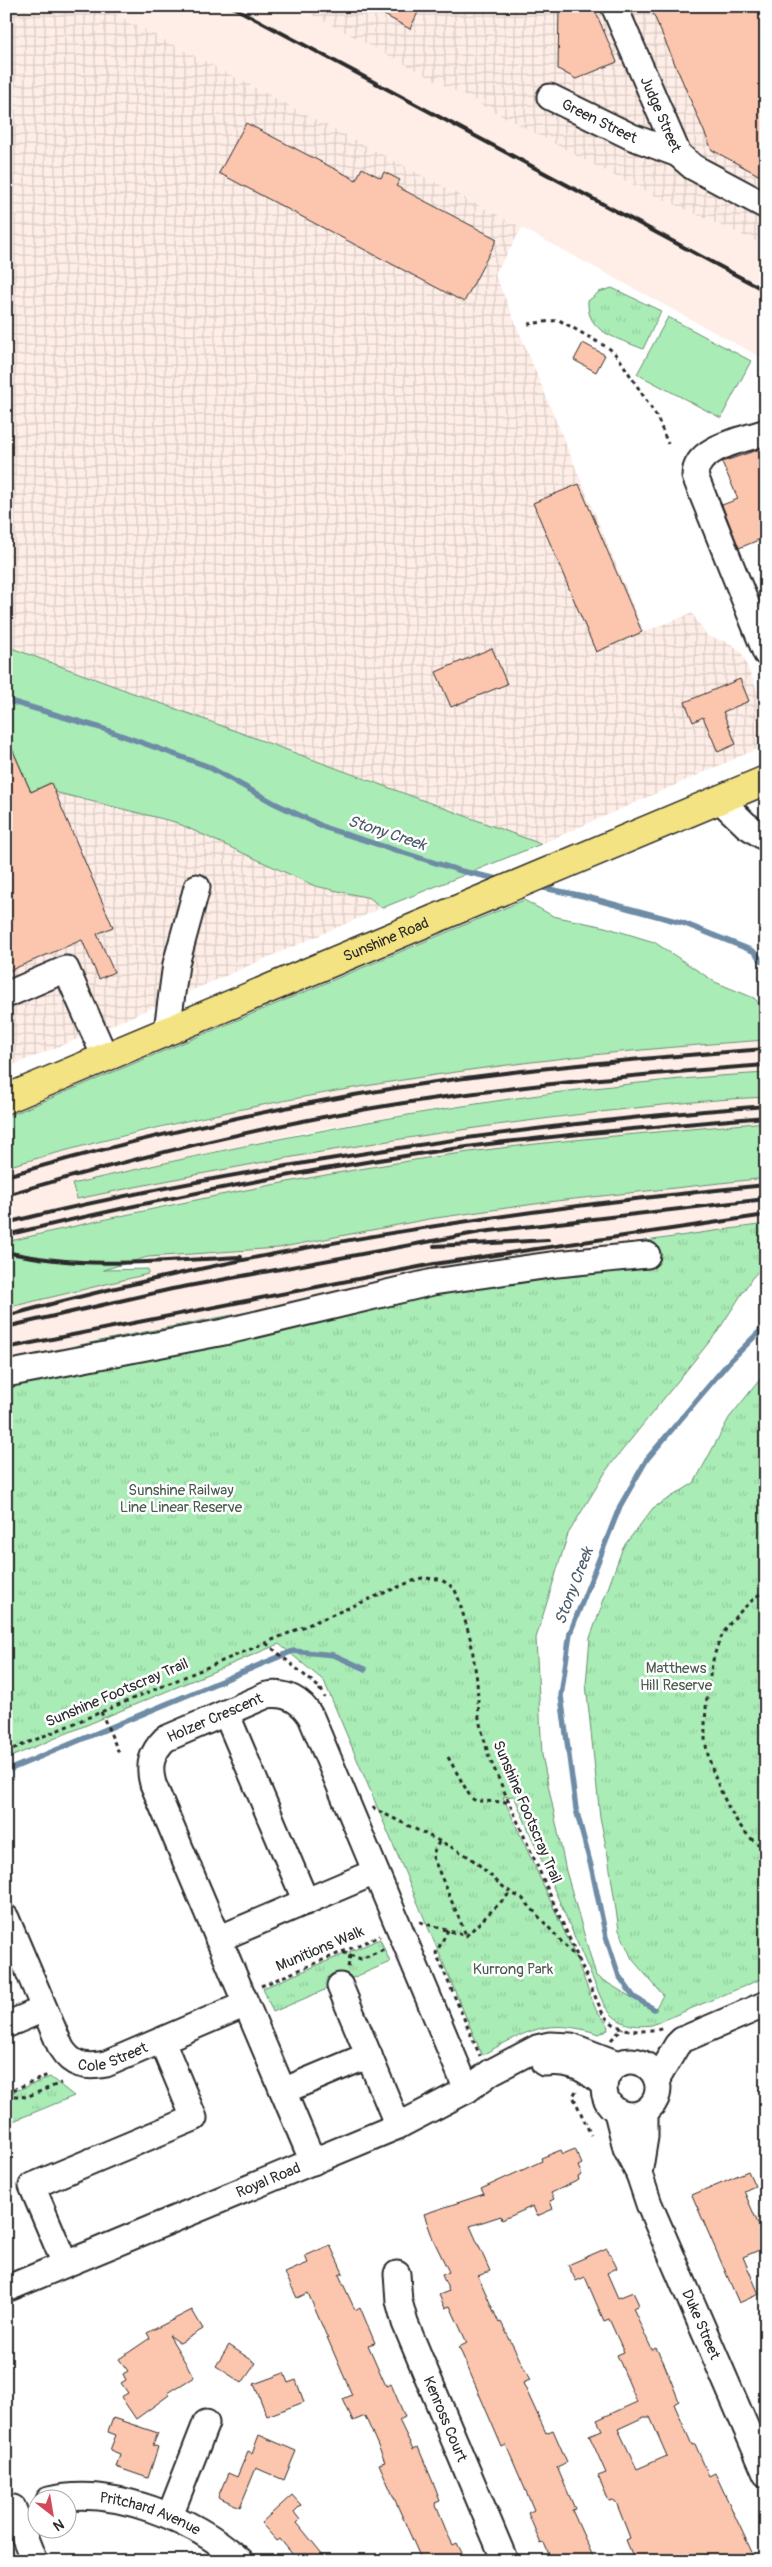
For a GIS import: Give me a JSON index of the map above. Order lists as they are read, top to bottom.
{
  "streets": {
    "main road": ["Sunshine Road"],
    "street": [
      "Judge Street",
      "Green Street",
      "Holzer Crescent",
      "Cole Street",
      "Royal Road",
      "Duke Street",
      "Kenross Court",
      "Pritchard Avenue"
    ],
    "path": ["Sunshine Footscray Trail", "Munitions Walk"]
  },
  "crossings": [
    ["Judge Street", "Green Street"],
    ["Holzer Crescent", "Munitions Walk"],
    ["Holzer Crescent", "Cole Street"],
    ["Holzer Crescent", "Royal Road"],
    ["Munitions Walk", "Cole Street"],
    ["Royal Road", "Duke Street"]
  ],
  "water": ["Stony Creek"],
  "parks": ["Sunshine Railway Line Linear Reserve", "Matthews Hill Reserve", "Kurrong Park"],
  "north": "bottom right"
}
